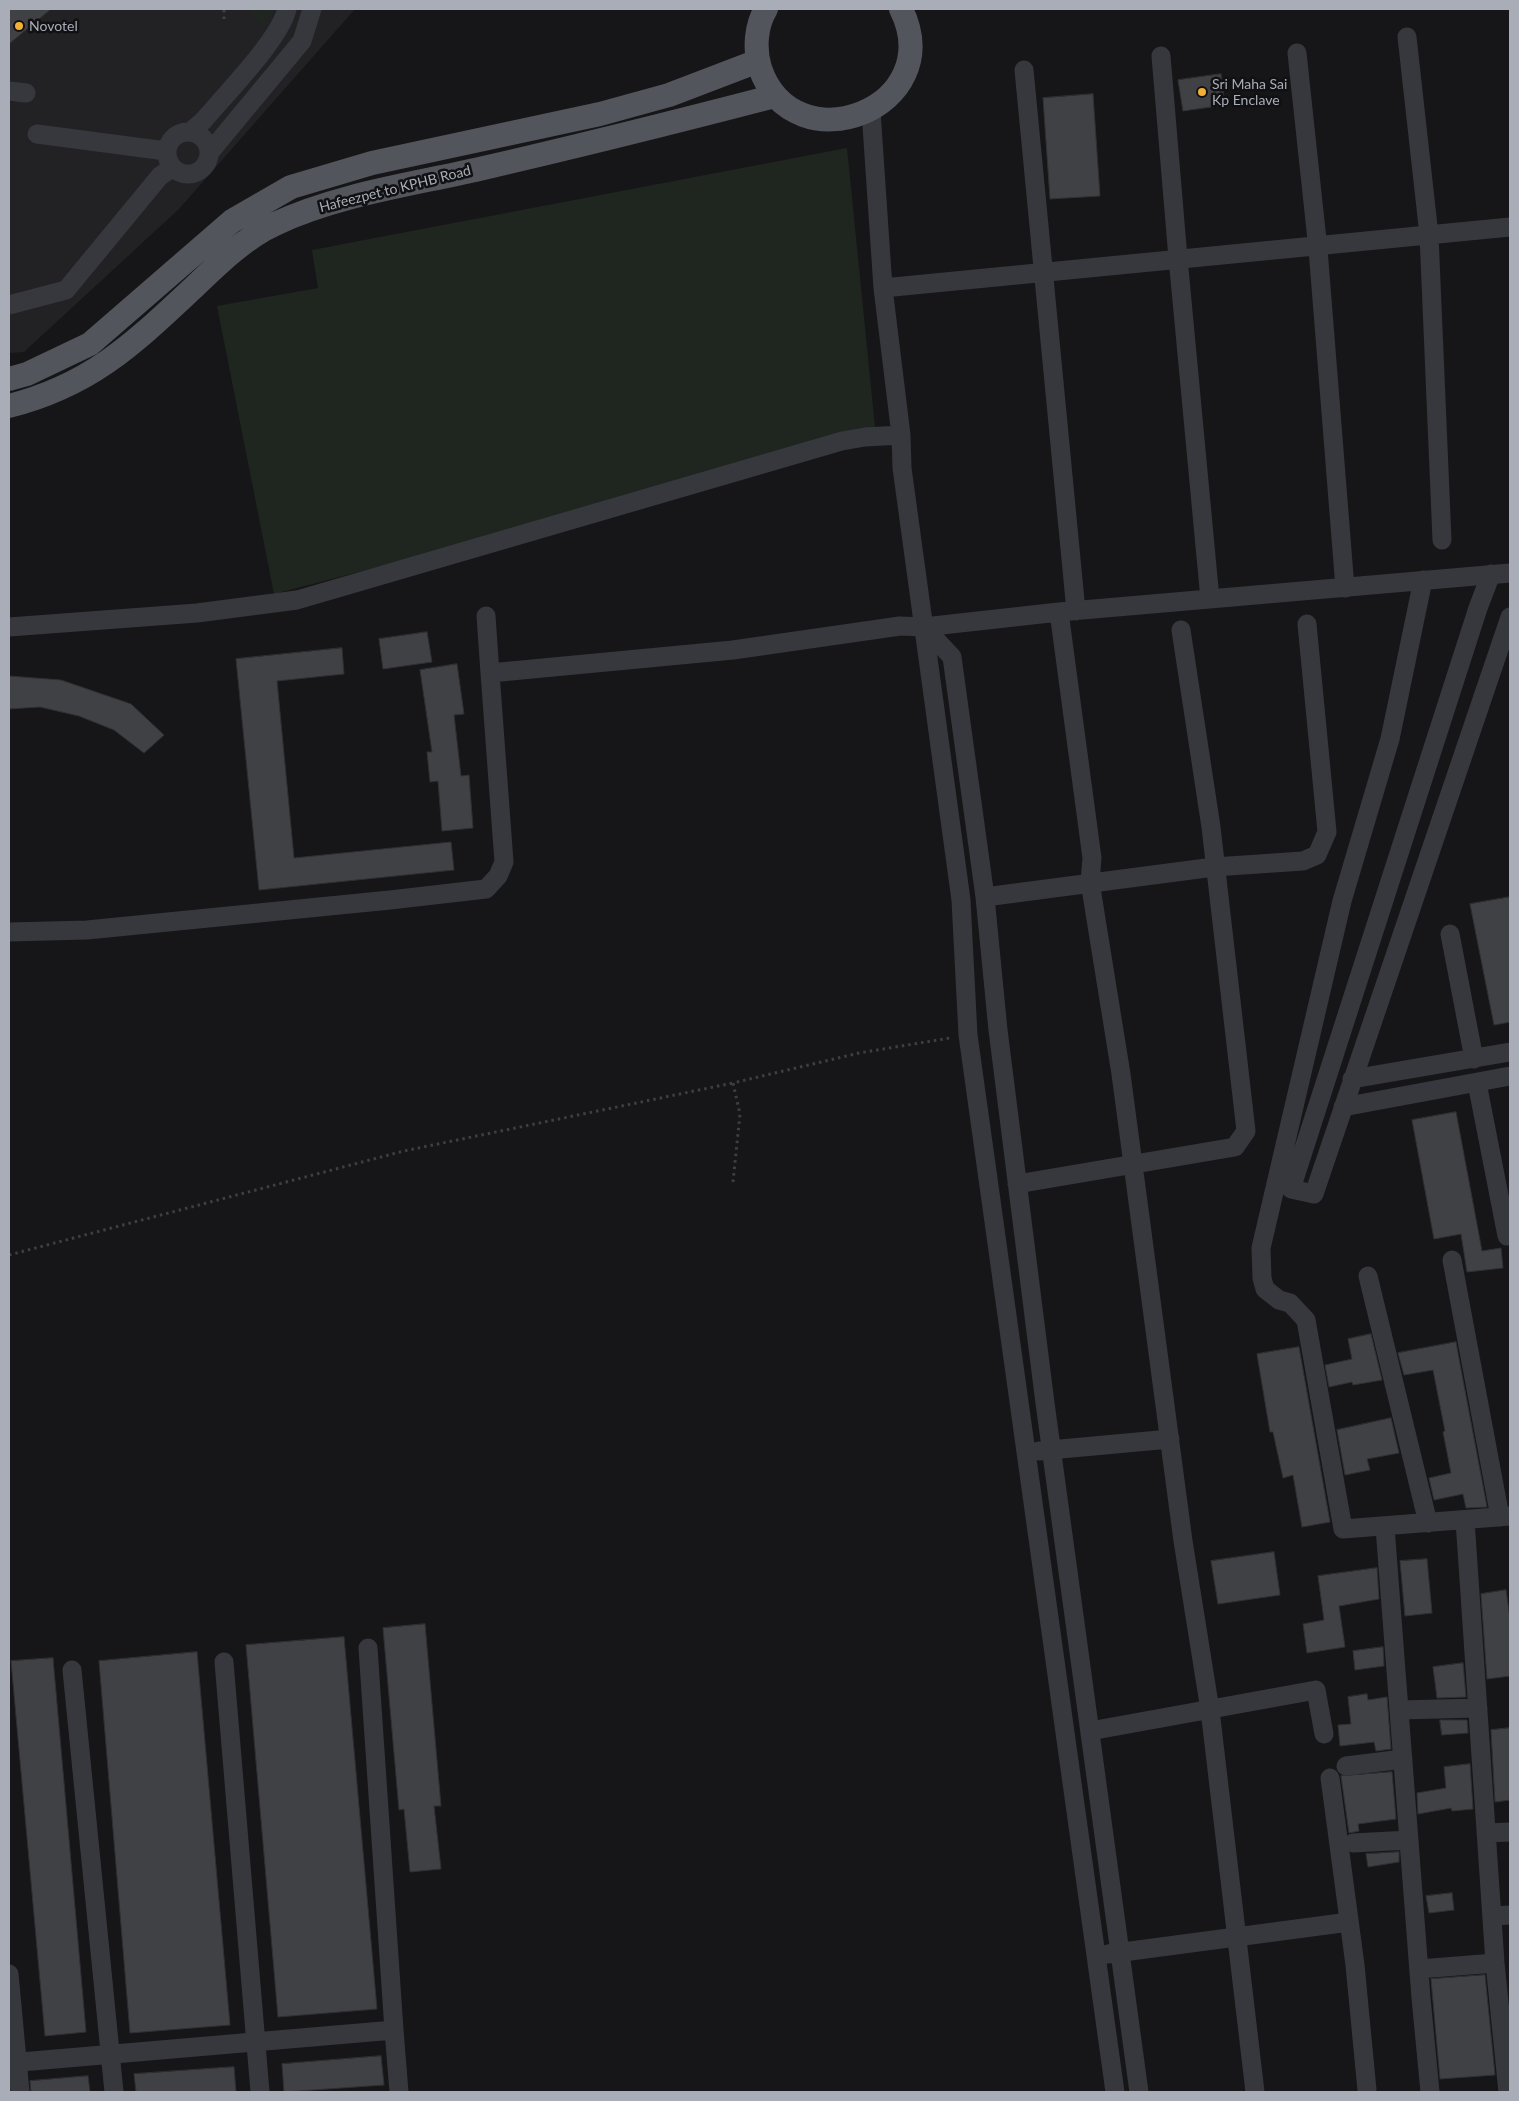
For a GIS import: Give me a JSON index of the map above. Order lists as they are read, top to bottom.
{
  "streets": {
    "main road": ["Hafeezpet to KPHB Road"]
  },
  "places": ["Novotel", "Sri Maha Sai Kp Enclave"]
}
